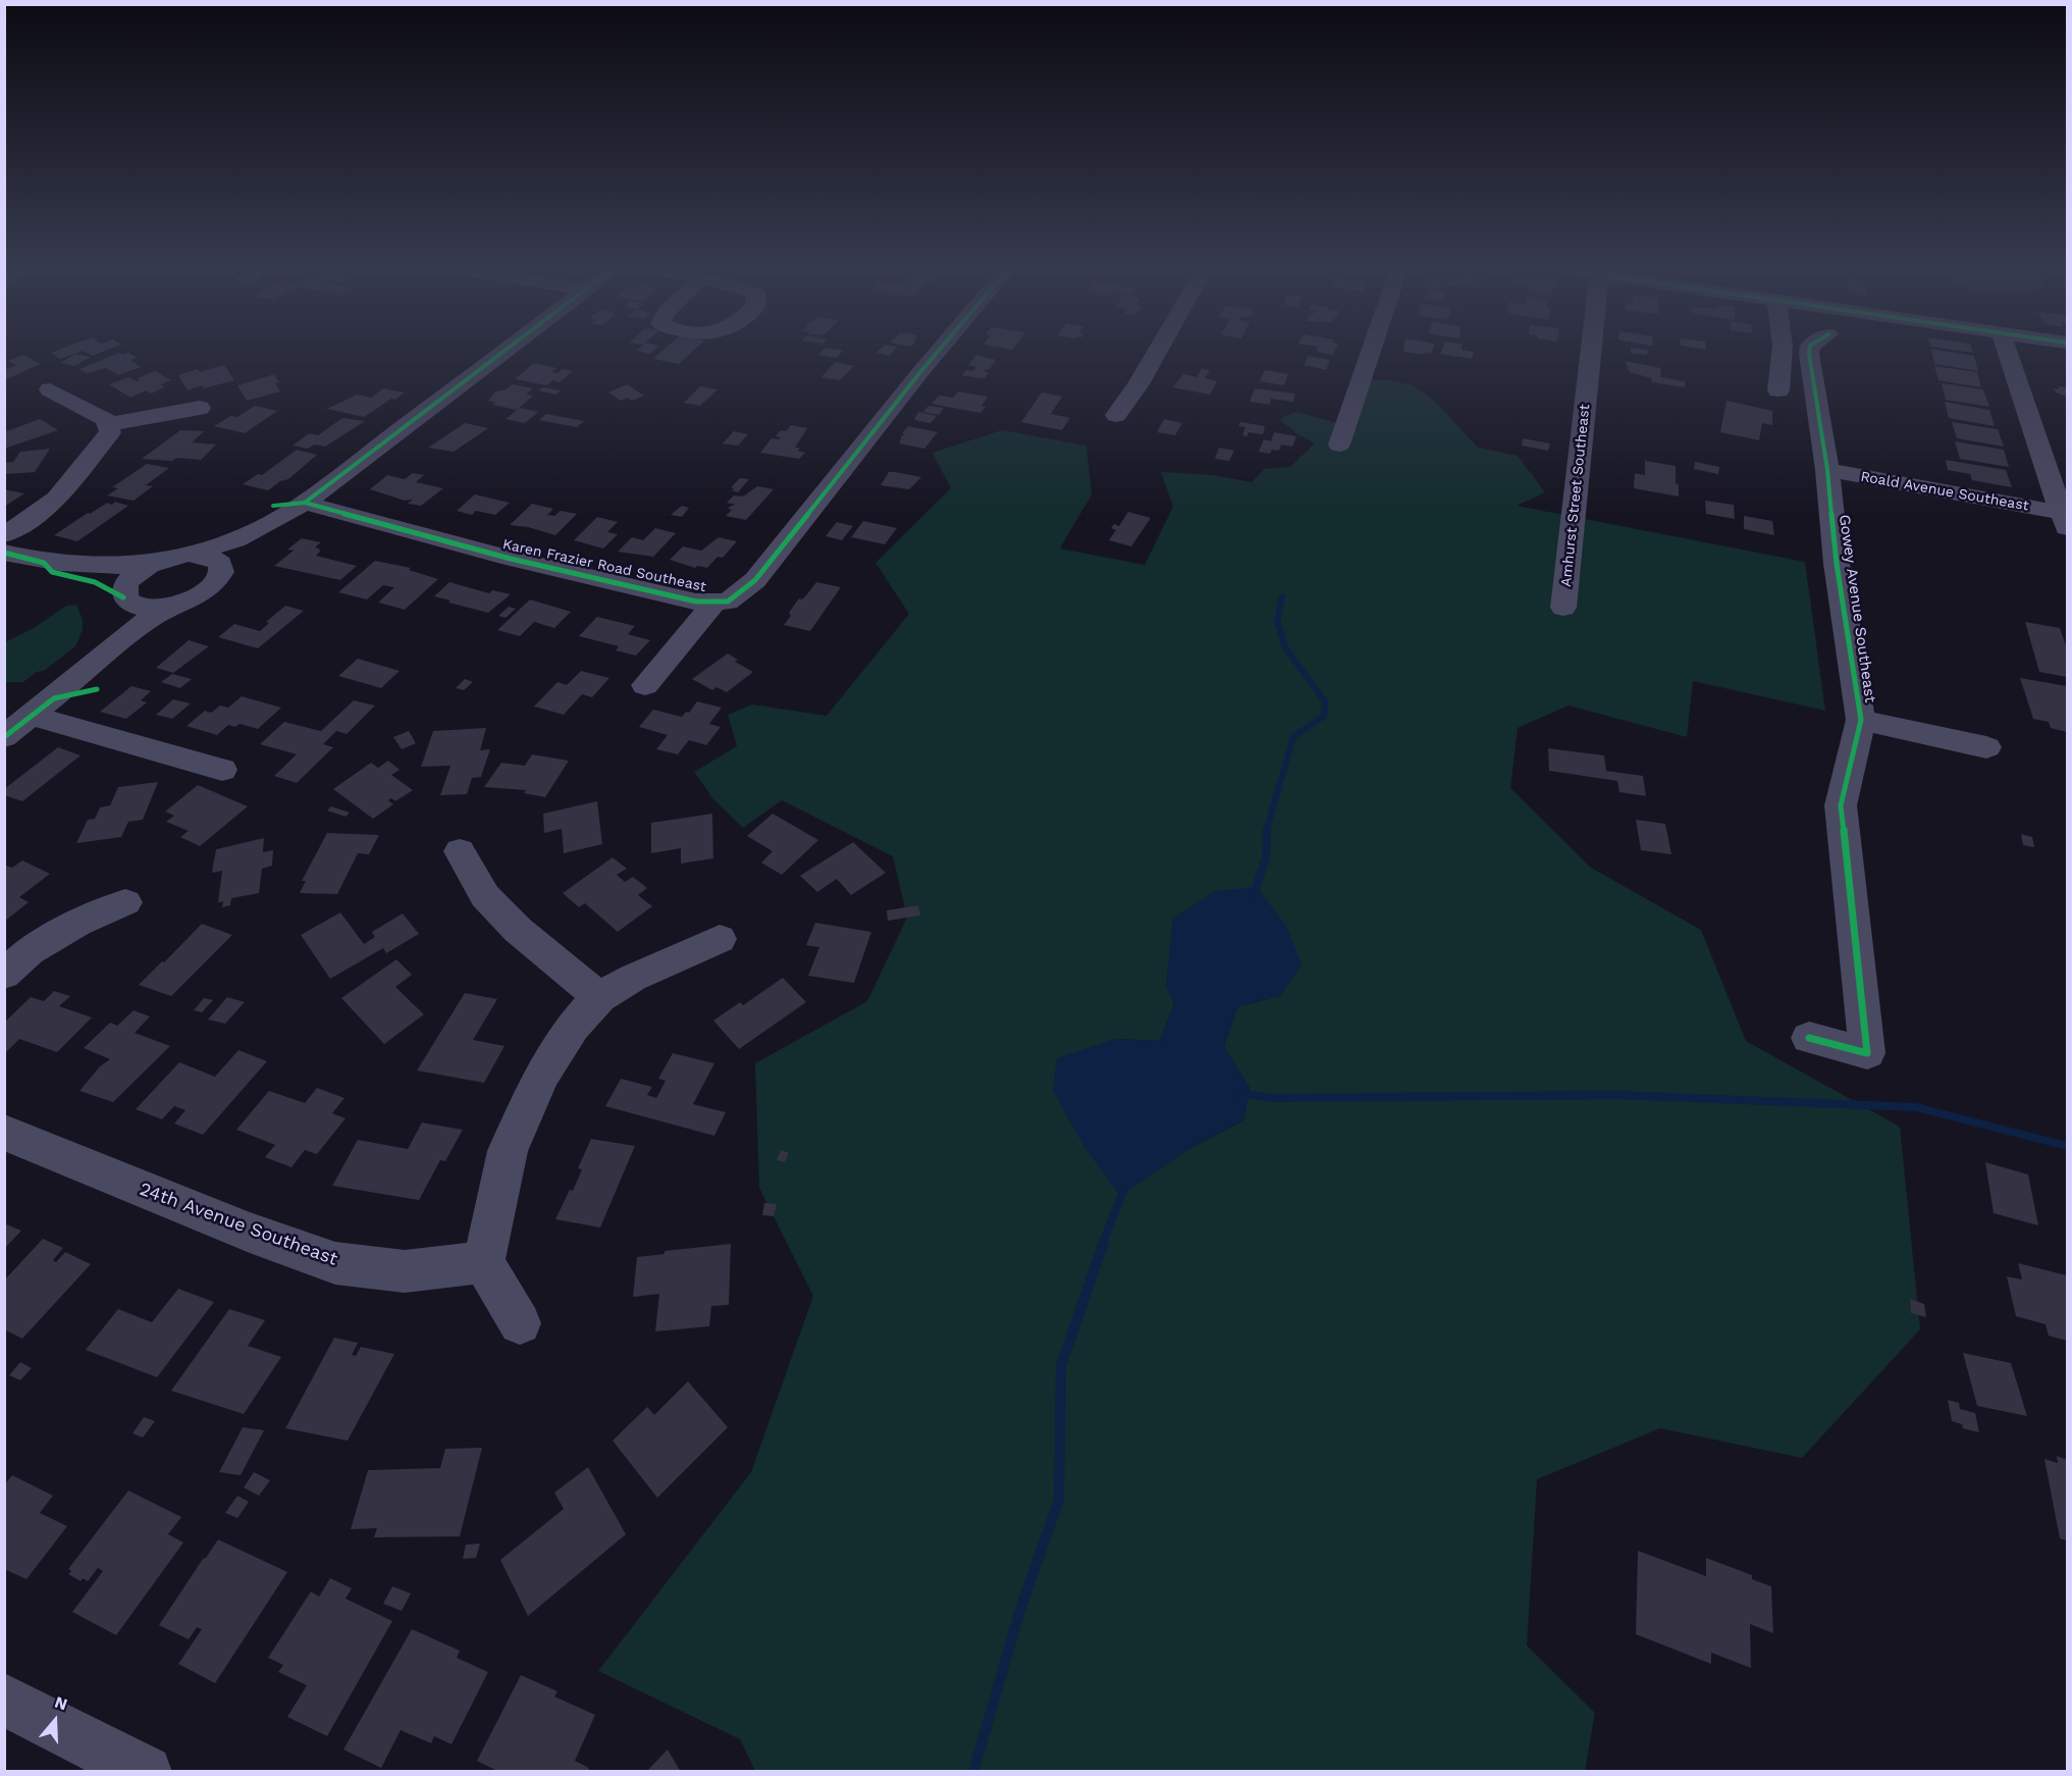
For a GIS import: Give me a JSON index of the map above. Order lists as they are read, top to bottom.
{
  "streets": {
    "street": [
      "Roald Avenue Southeast",
      "Amhurst Street Southeast",
      "Karen Frazier Road Southeast",
      "Gowey Avenue Southeast",
      "24th Avenue Southeast"
    ]
  },
  "crossings": [
    ["Roald Avenue Southeast", "Gowey Avenue Southeast"]
  ],
  "north": "top"
}
